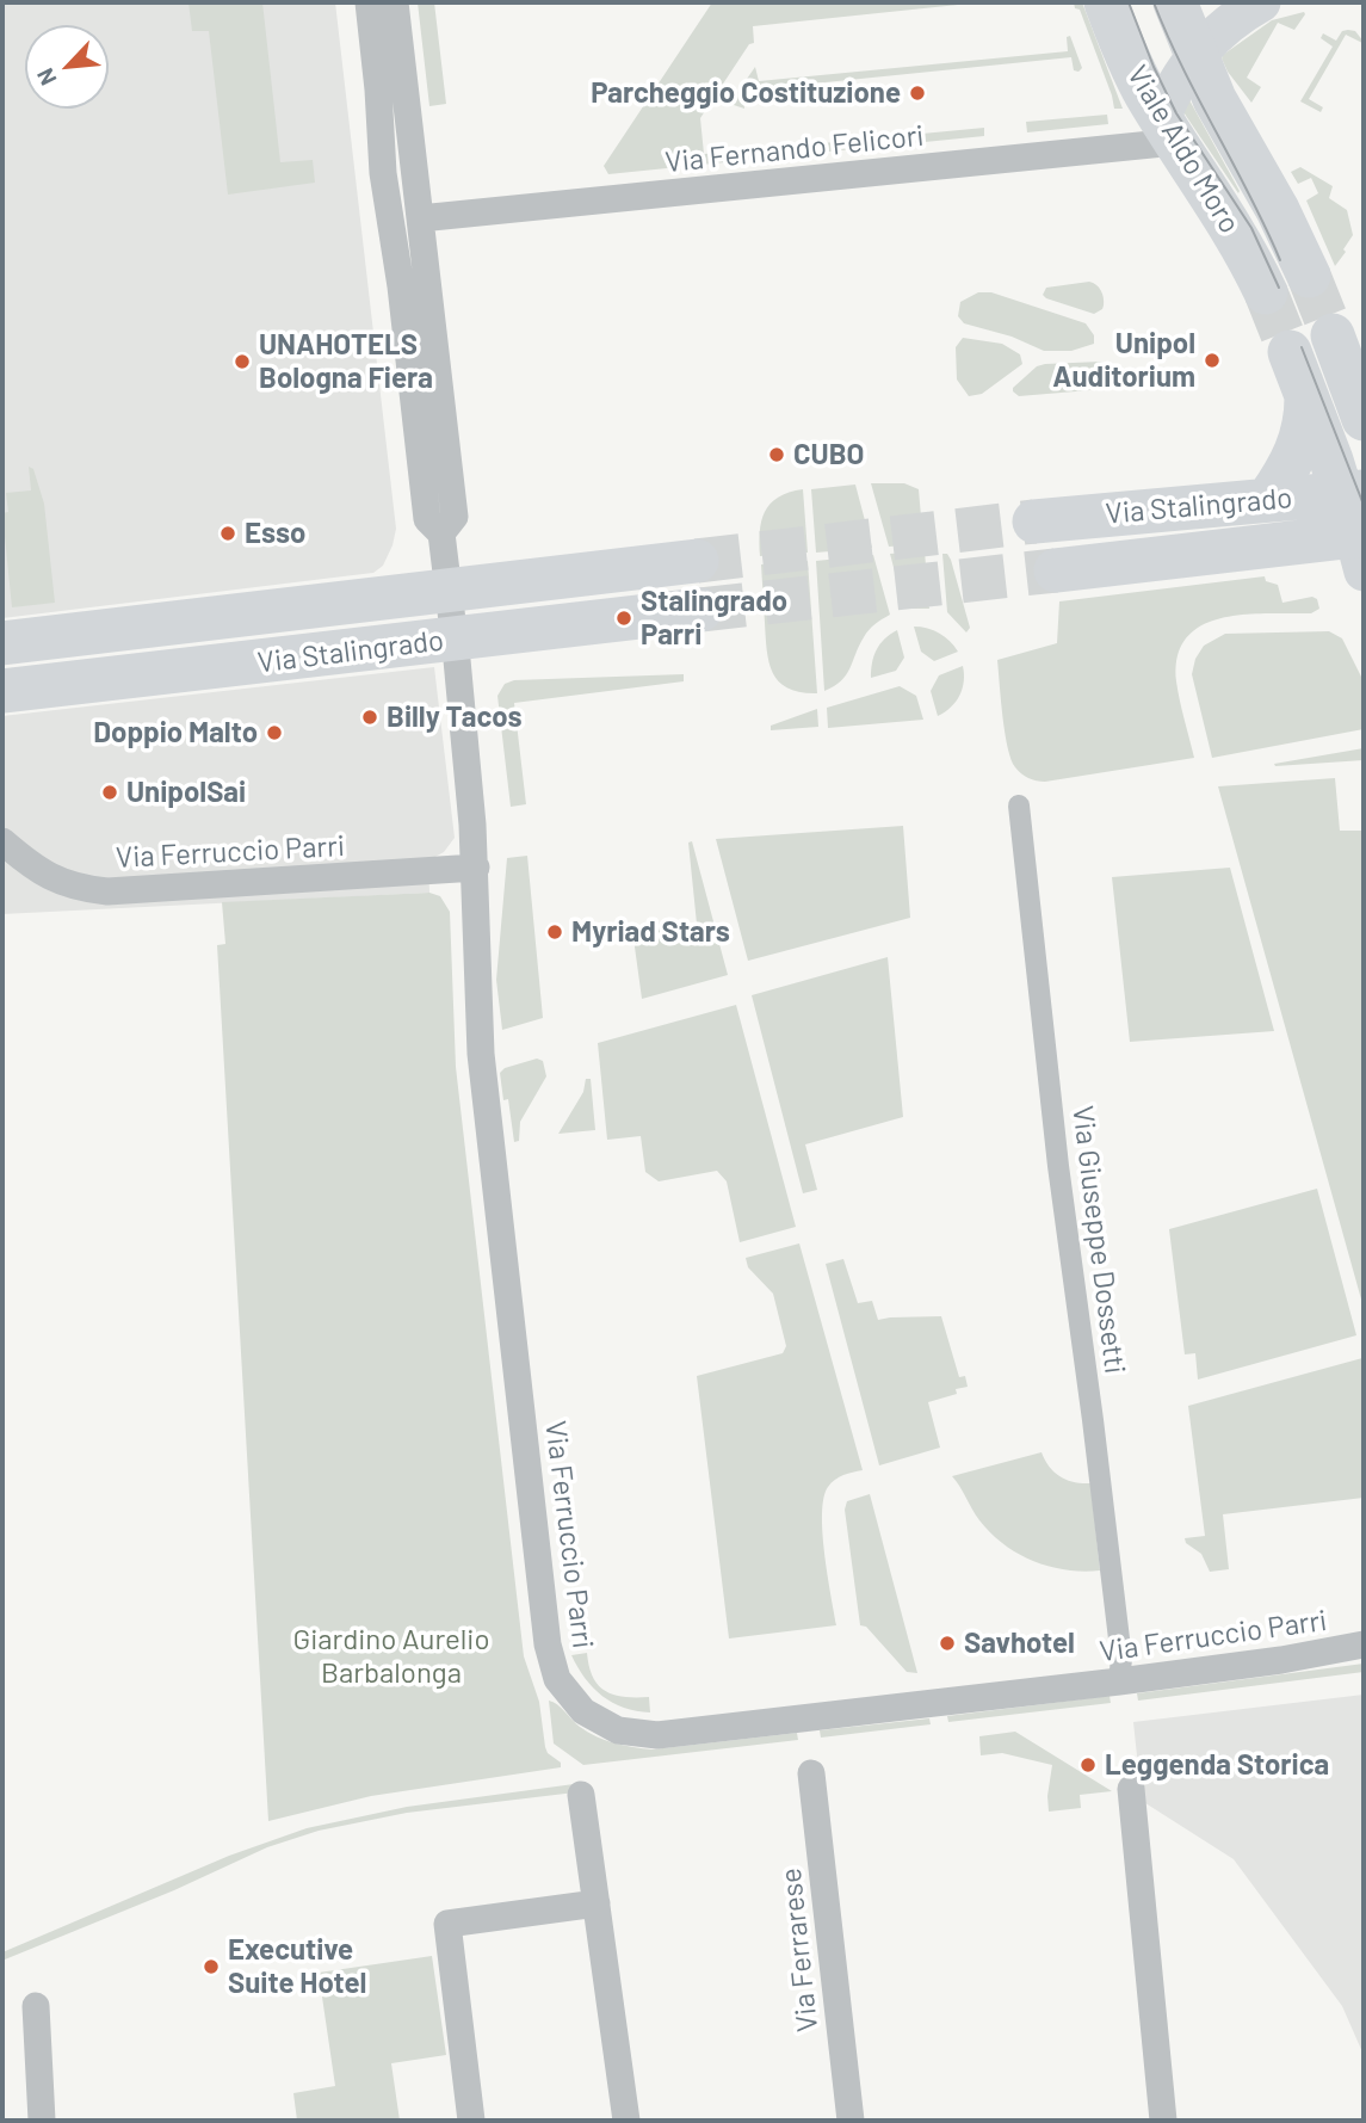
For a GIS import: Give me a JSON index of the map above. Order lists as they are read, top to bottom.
{
  "streets": {
    "main road": ["Viale Aldo Moro", "Via Stalingrado"],
    "street": [
      "Via Fernando Felicori",
      "Via Ferruccio Parri",
      "Via Giuseppe Dossetti",
      "Via Ferrarese"
    ]
  },
  "crossings": [
    ["Via Fernando Felicori", "Viale Aldo Moro"],
    ["Via Stalingrado", "Via Ferruccio Parri"],
    ["Via Ferruccio Parri", "Via Giuseppe Dossetti"]
  ],
  "parks": ["Giardino Aurelio Barbalonga"],
  "places": [
    "Parcheggio Costituzione",
    "Unipol Auditorium",
    "UNAHOTELS Bologna Fiera",
    "CUBO",
    "Esso",
    "Stalingrado Parri",
    "Billy Tacos",
    "Doppio Malto",
    "UnipolSai",
    "Myriad Stars",
    "Savhotel",
    "Leggenda Storica",
    "Executive Suite Hotel"
  ],
  "north": "bottom left"
}
